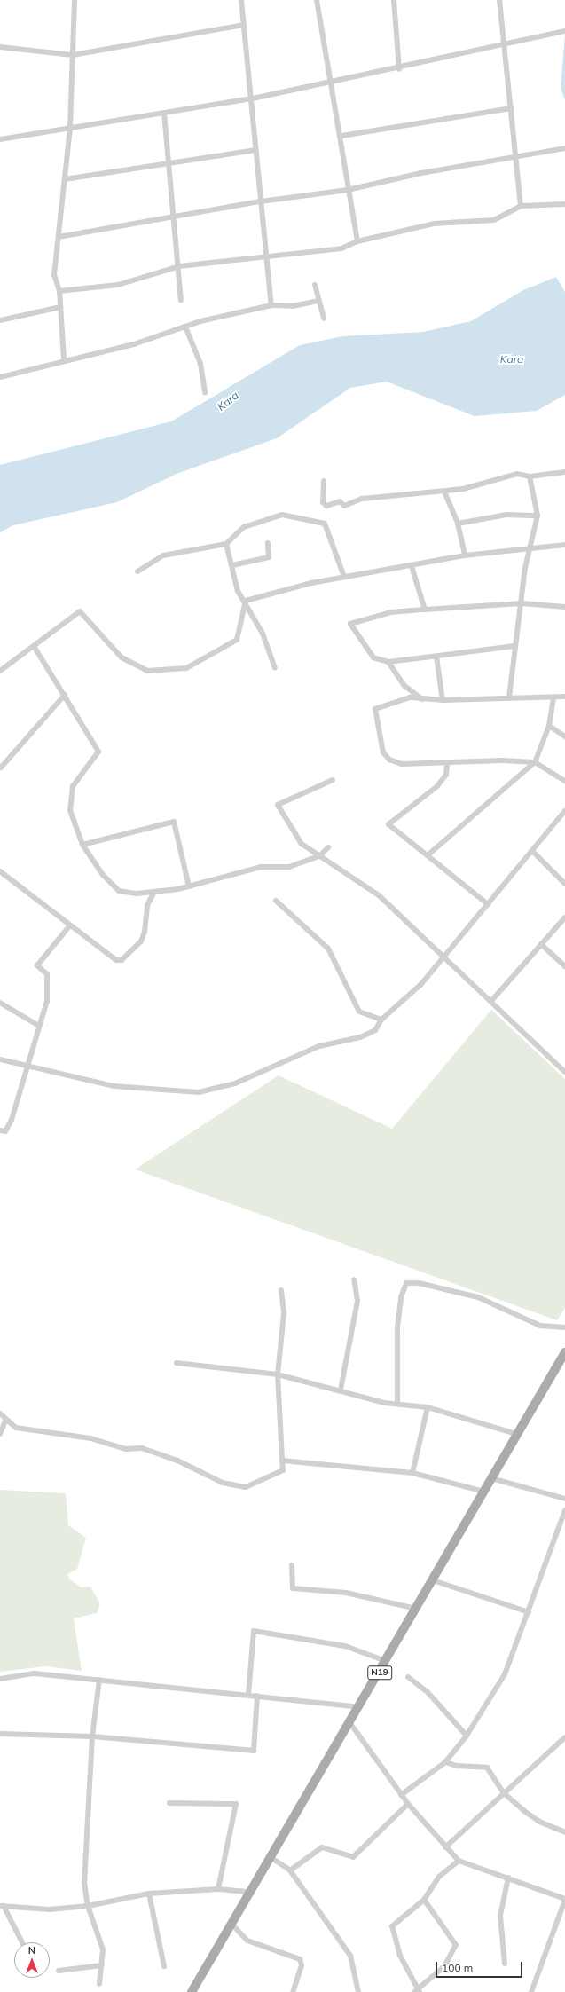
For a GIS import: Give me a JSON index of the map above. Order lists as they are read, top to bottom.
{
  "streets": {
    "main road": ["N19"]
  },
  "water": ["Kara"],
  "scale_bar": "100 m",
  "north": "top"
}
